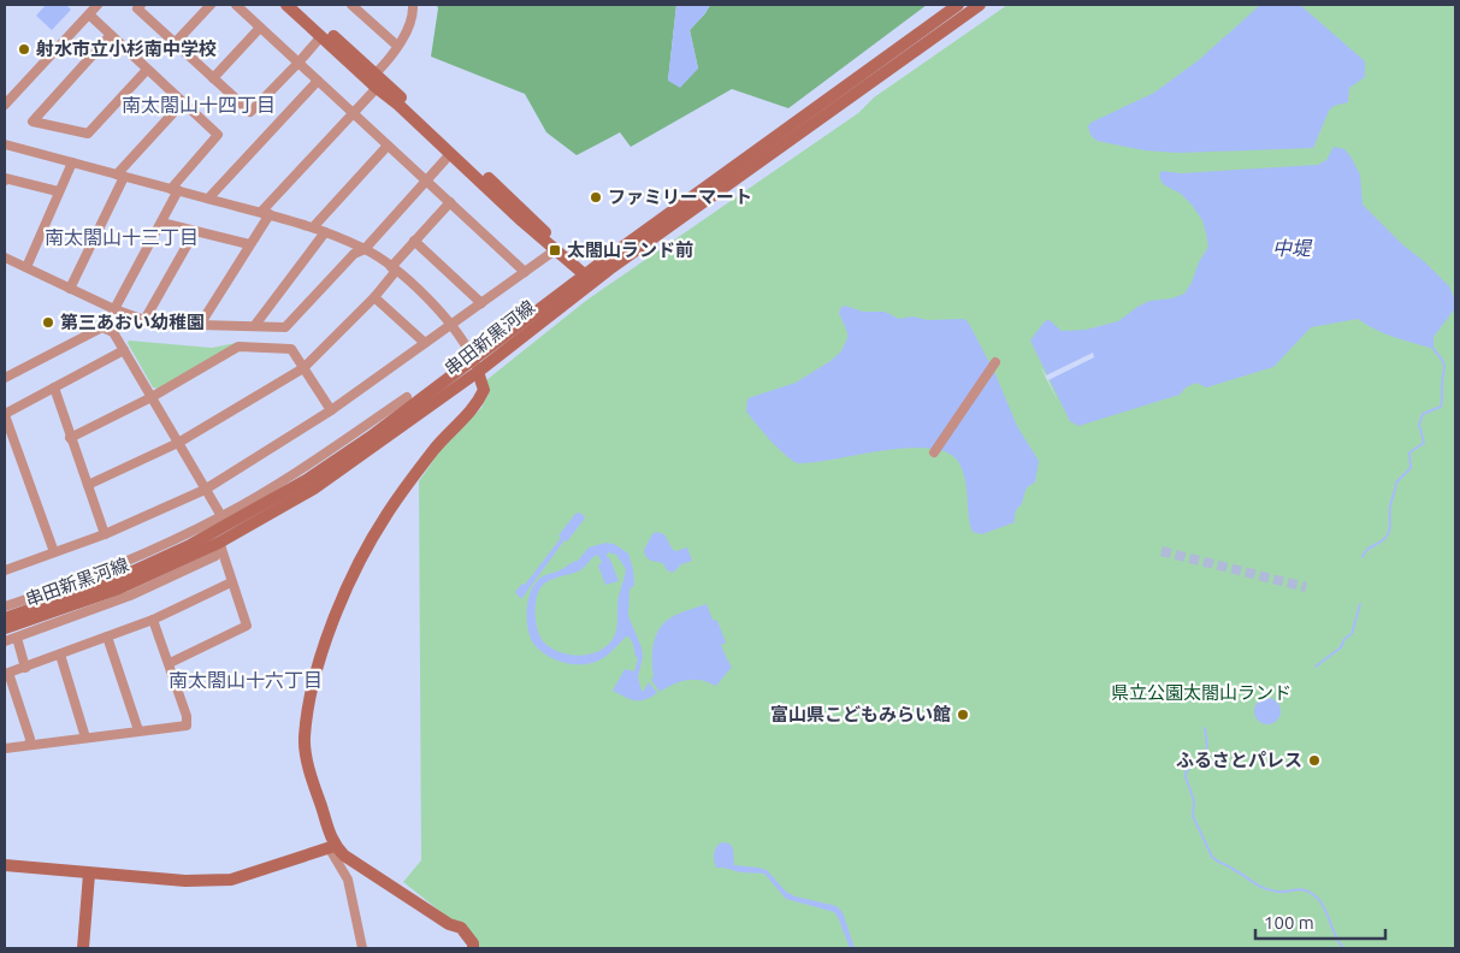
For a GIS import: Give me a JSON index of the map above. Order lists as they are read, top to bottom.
{
  "streets": {
    "main road": ["串田新黒河線"]
  },
  "districts": ["南太閤山十四丁目", "南太閤山十三丁目", "南太閤山十六丁目"],
  "water": ["中堤"],
  "parks": ["県立公園太閤山ランド"],
  "places": {
    "other": [
      "射水市立小杉南中学校",
      "ファミリーマート",
      "第三あおい幼稚園",
      "富山県こどもみらい館",
      "ふるさとパレス"
    ],
    "transit": ["太閤山ランド前"]
  },
  "scale_bar": "100 m"
}
